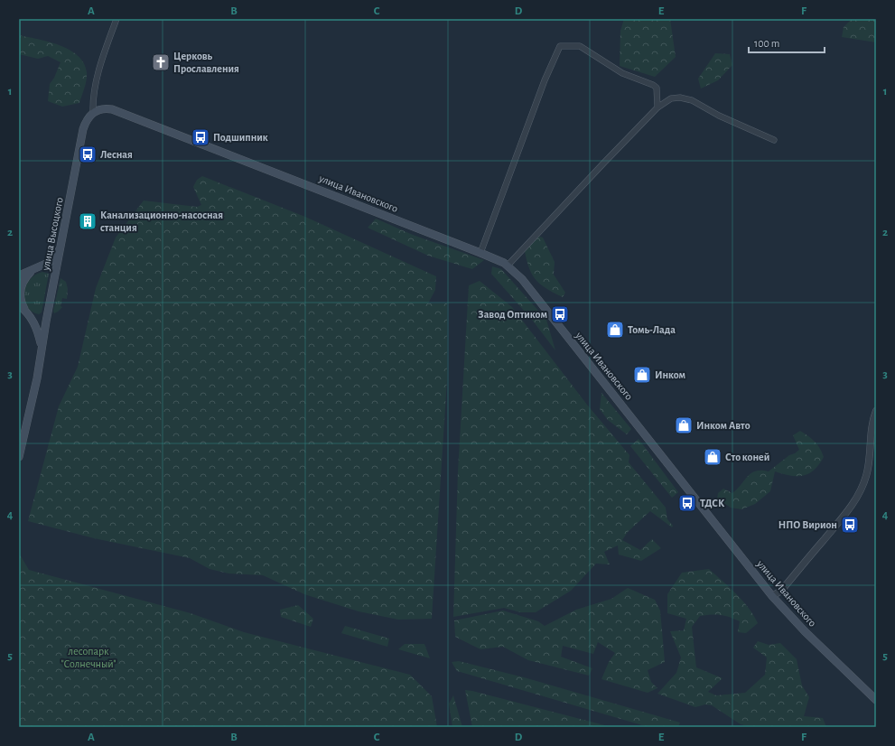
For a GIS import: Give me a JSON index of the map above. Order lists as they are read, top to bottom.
{
  "streets": {
    "main road": ["улица Ивановского", "улица Высоцкого"]
  },
  "crossings": [
    ["улица Ивановского", "улица Высоцкого"]
  ],
  "parks": ["лесопарк \"Солнечный\""],
  "places": {
    "church": ["Церковь Прославления"],
    "bus stop": [
      "Подшипник",
      "Лесная",
      "Завод Оптиком",
      "ТДСК",
      "НПО Вирион"
    ],
    "building": ["Канализационно-насосная станция"],
    "shop": [
      "Томь-Лада",
      "Инком",
      "Инком Авто",
      "Сто коней"
    ]
  },
  "scale_bar": "100 m",
  "grid": {
    "columns": [
      "A",
      "B",
      "C",
      "D",
      "E",
      "F"
    ],
    "rows": [
      "1",
      "2",
      "3",
      "4",
      "5"
    ]
  }
}
